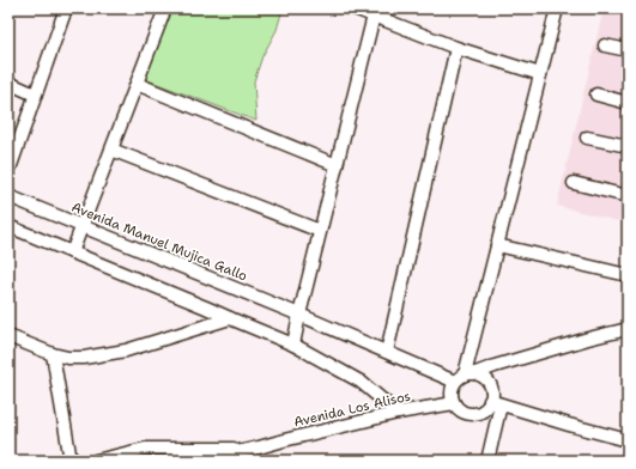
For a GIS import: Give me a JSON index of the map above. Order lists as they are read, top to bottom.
{
  "streets": {
    "street": ["Avenida Manuel Mujica Gallo", "Avenida Los Alisos"]
  },
  "crossings": [
    ["Avenida Manuel Mujica Gallo", "Avenida Los Alisos"]
  ]
}
